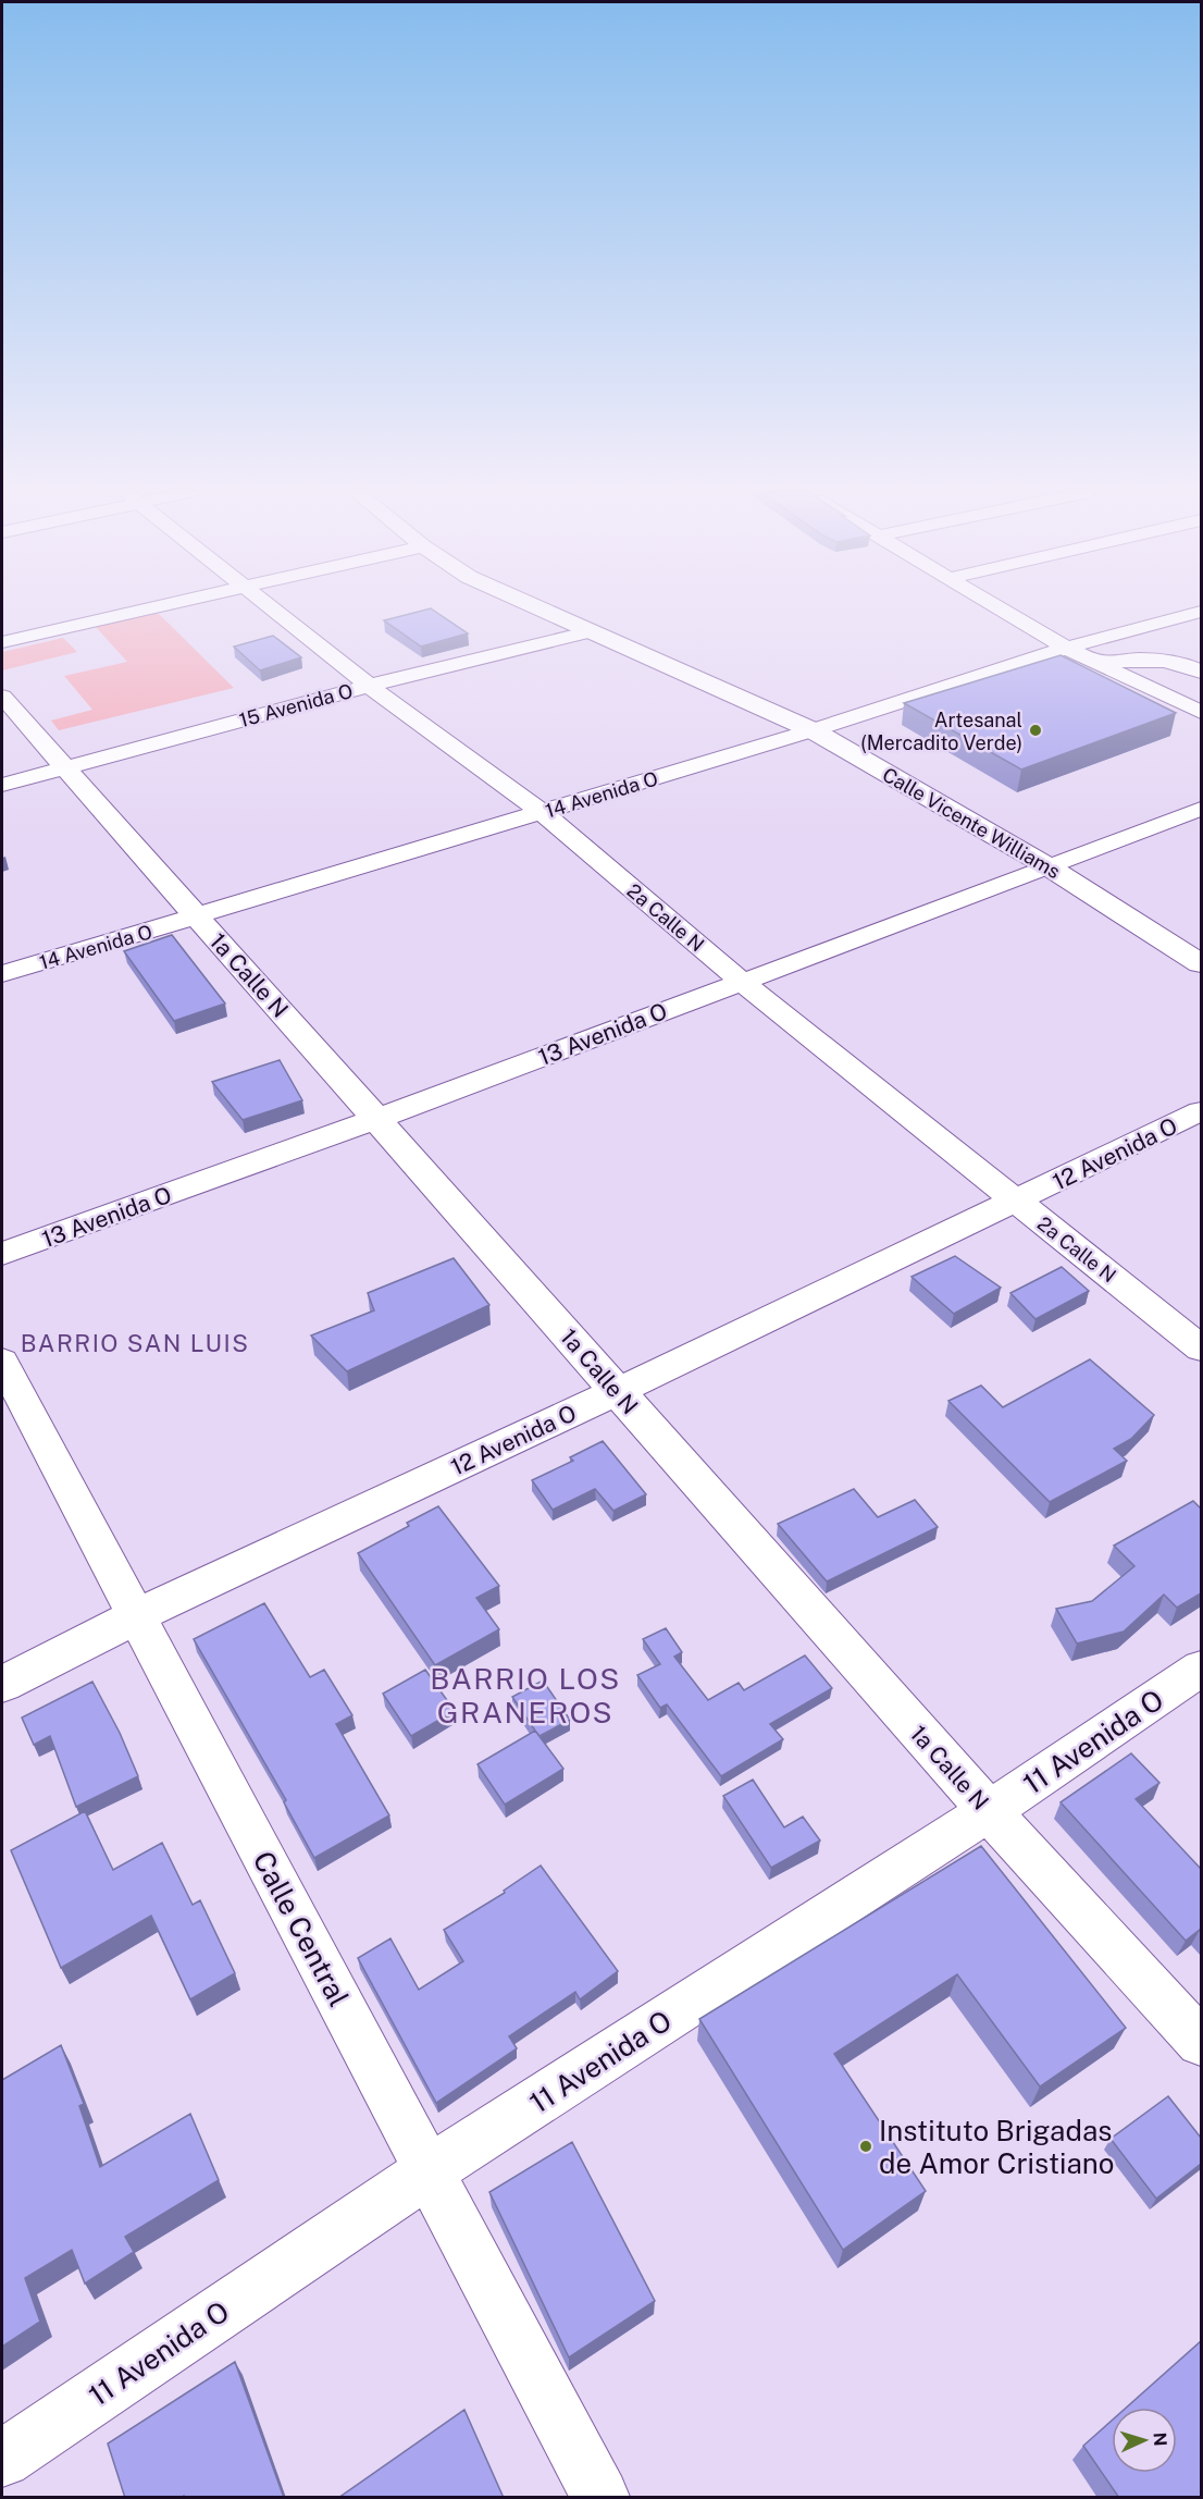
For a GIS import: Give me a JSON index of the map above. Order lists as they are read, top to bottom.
{
  "streets": {
    "main road": ["Calle Vicente Williams"],
    "street": [
      "15 Avenida O",
      "14 Avenida O",
      "2a Calle N",
      "1a Calle N",
      "13 Avenida O",
      "12 Avenida O",
      "11 Avenida O",
      "Calle Central"
    ]
  },
  "crossings": [
    ["15 Avenida O", "Calle Vicente Williams"],
    ["15 Avenida O", "2a Calle N"],
    ["15 Avenida O", "1a Calle N"],
    ["14 Avenida O", "Calle Vicente Williams"],
    ["14 Avenida O", "2a Calle N"],
    ["14 Avenida O", "1a Calle N"],
    ["Calle Vicente Williams", "13 Avenida O"],
    ["2a Calle N", "13 Avenida O"],
    ["2a Calle N", "12 Avenida O"],
    ["1a Calle N", "13 Avenida O"],
    ["1a Calle N", "12 Avenida O"],
    ["1a Calle N", "11 Avenida O"],
    ["12 Avenida O", "Calle Central"],
    ["11 Avenida O", "Calle Central"]
  ],
  "districts": ["BARRIO SAN LUIS", "BARRIO LOS GRANEROS"],
  "places": ["Artesanal (Mercadito Verde)", "Instituto Brigadas de Amor Cristiano"],
  "north": "right"
}
